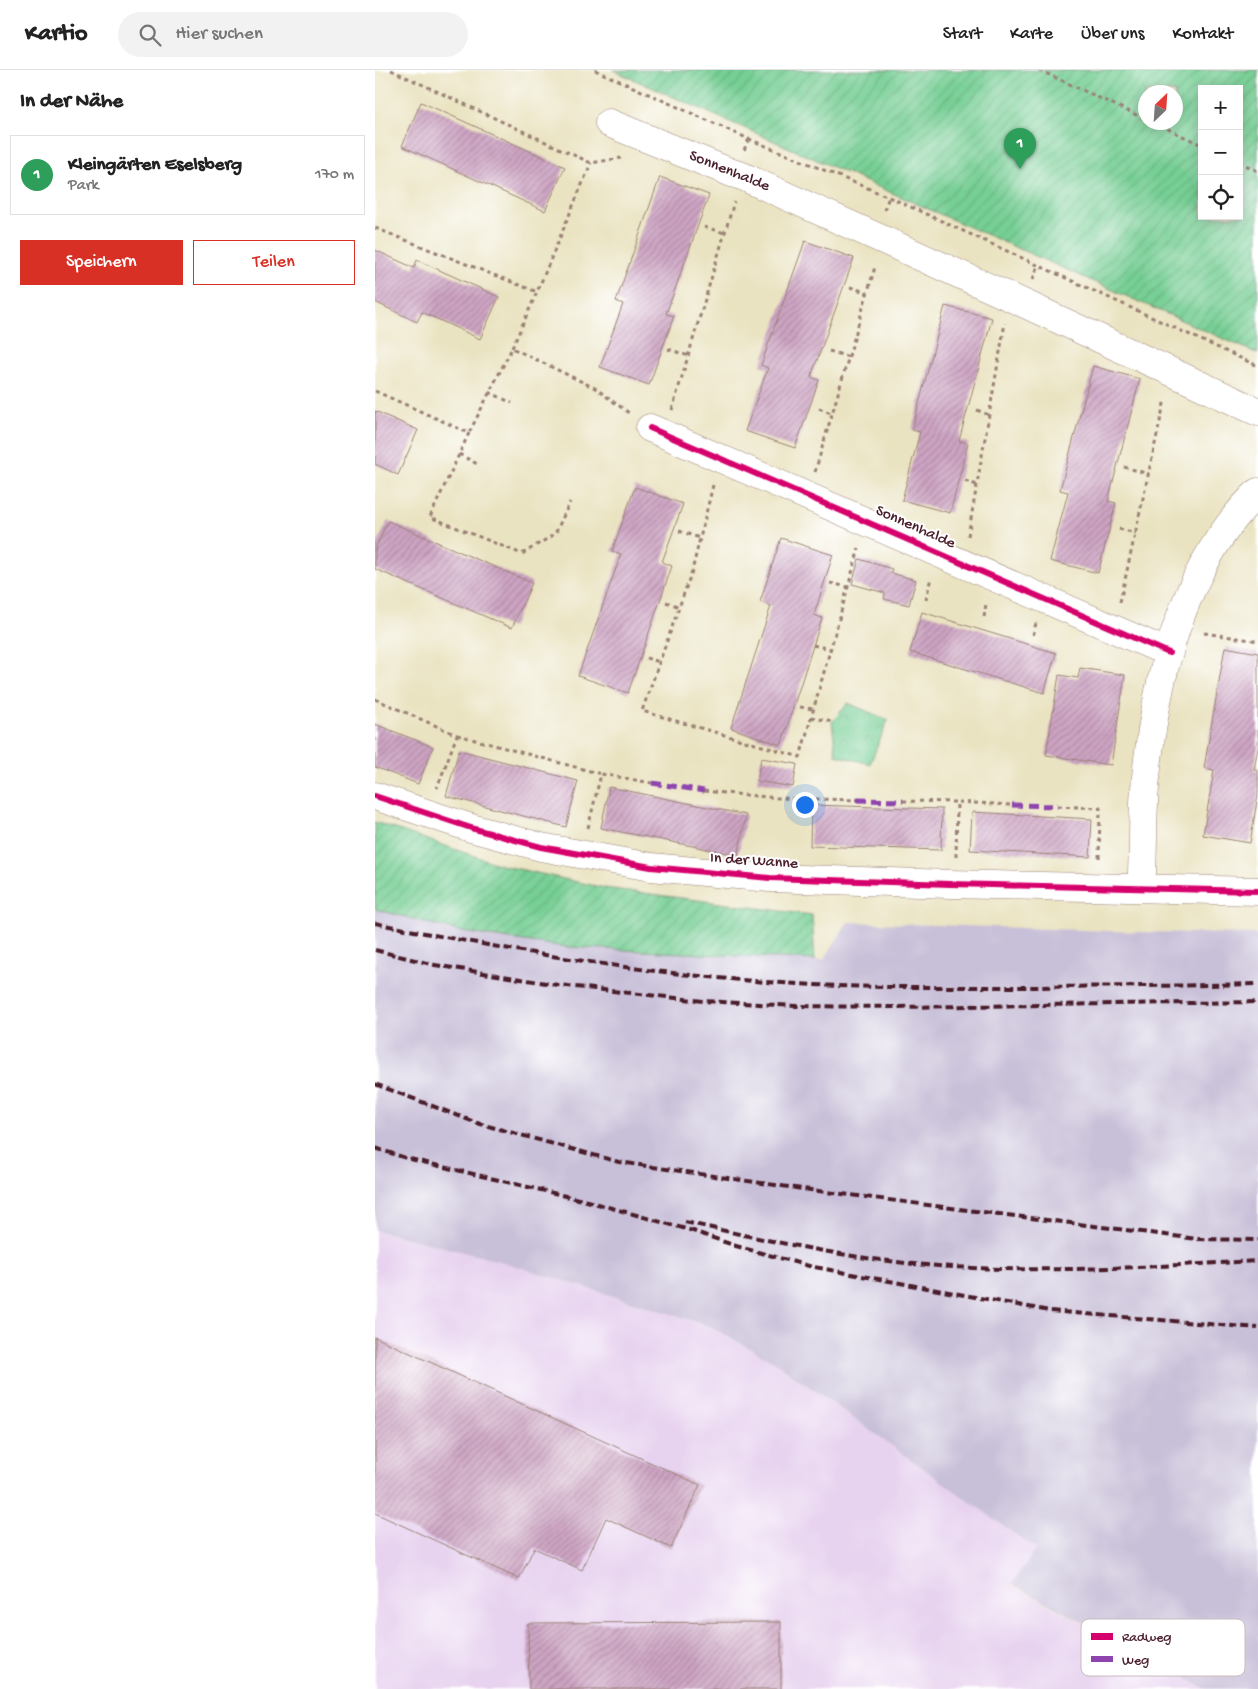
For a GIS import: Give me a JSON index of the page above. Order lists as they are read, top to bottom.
{
  "streets": {
    "street": ["Sonnenhalde", "In der Wanne"]
  },
  "legend": ["Radweg", "Weg"],
  "north": "top right",
  "page": {
    "header": "Kartio",
    "search": "Hier suchen",
    "nav": [
      "Start",
      "Karte",
      "Über uns",
      "Kontakt"
    ],
    "heading": "In der Nähe",
    "map_buttons": ["+", "−"],
    "pins": "1",
    "list": [
      {
        "mark": "1",
        "name": "Kleingärten Eselsberg",
        "note": "Park",
        "value": "170 m"
      }
    ],
    "buttons": ["Speichern", "Teilen"]
  }
}
